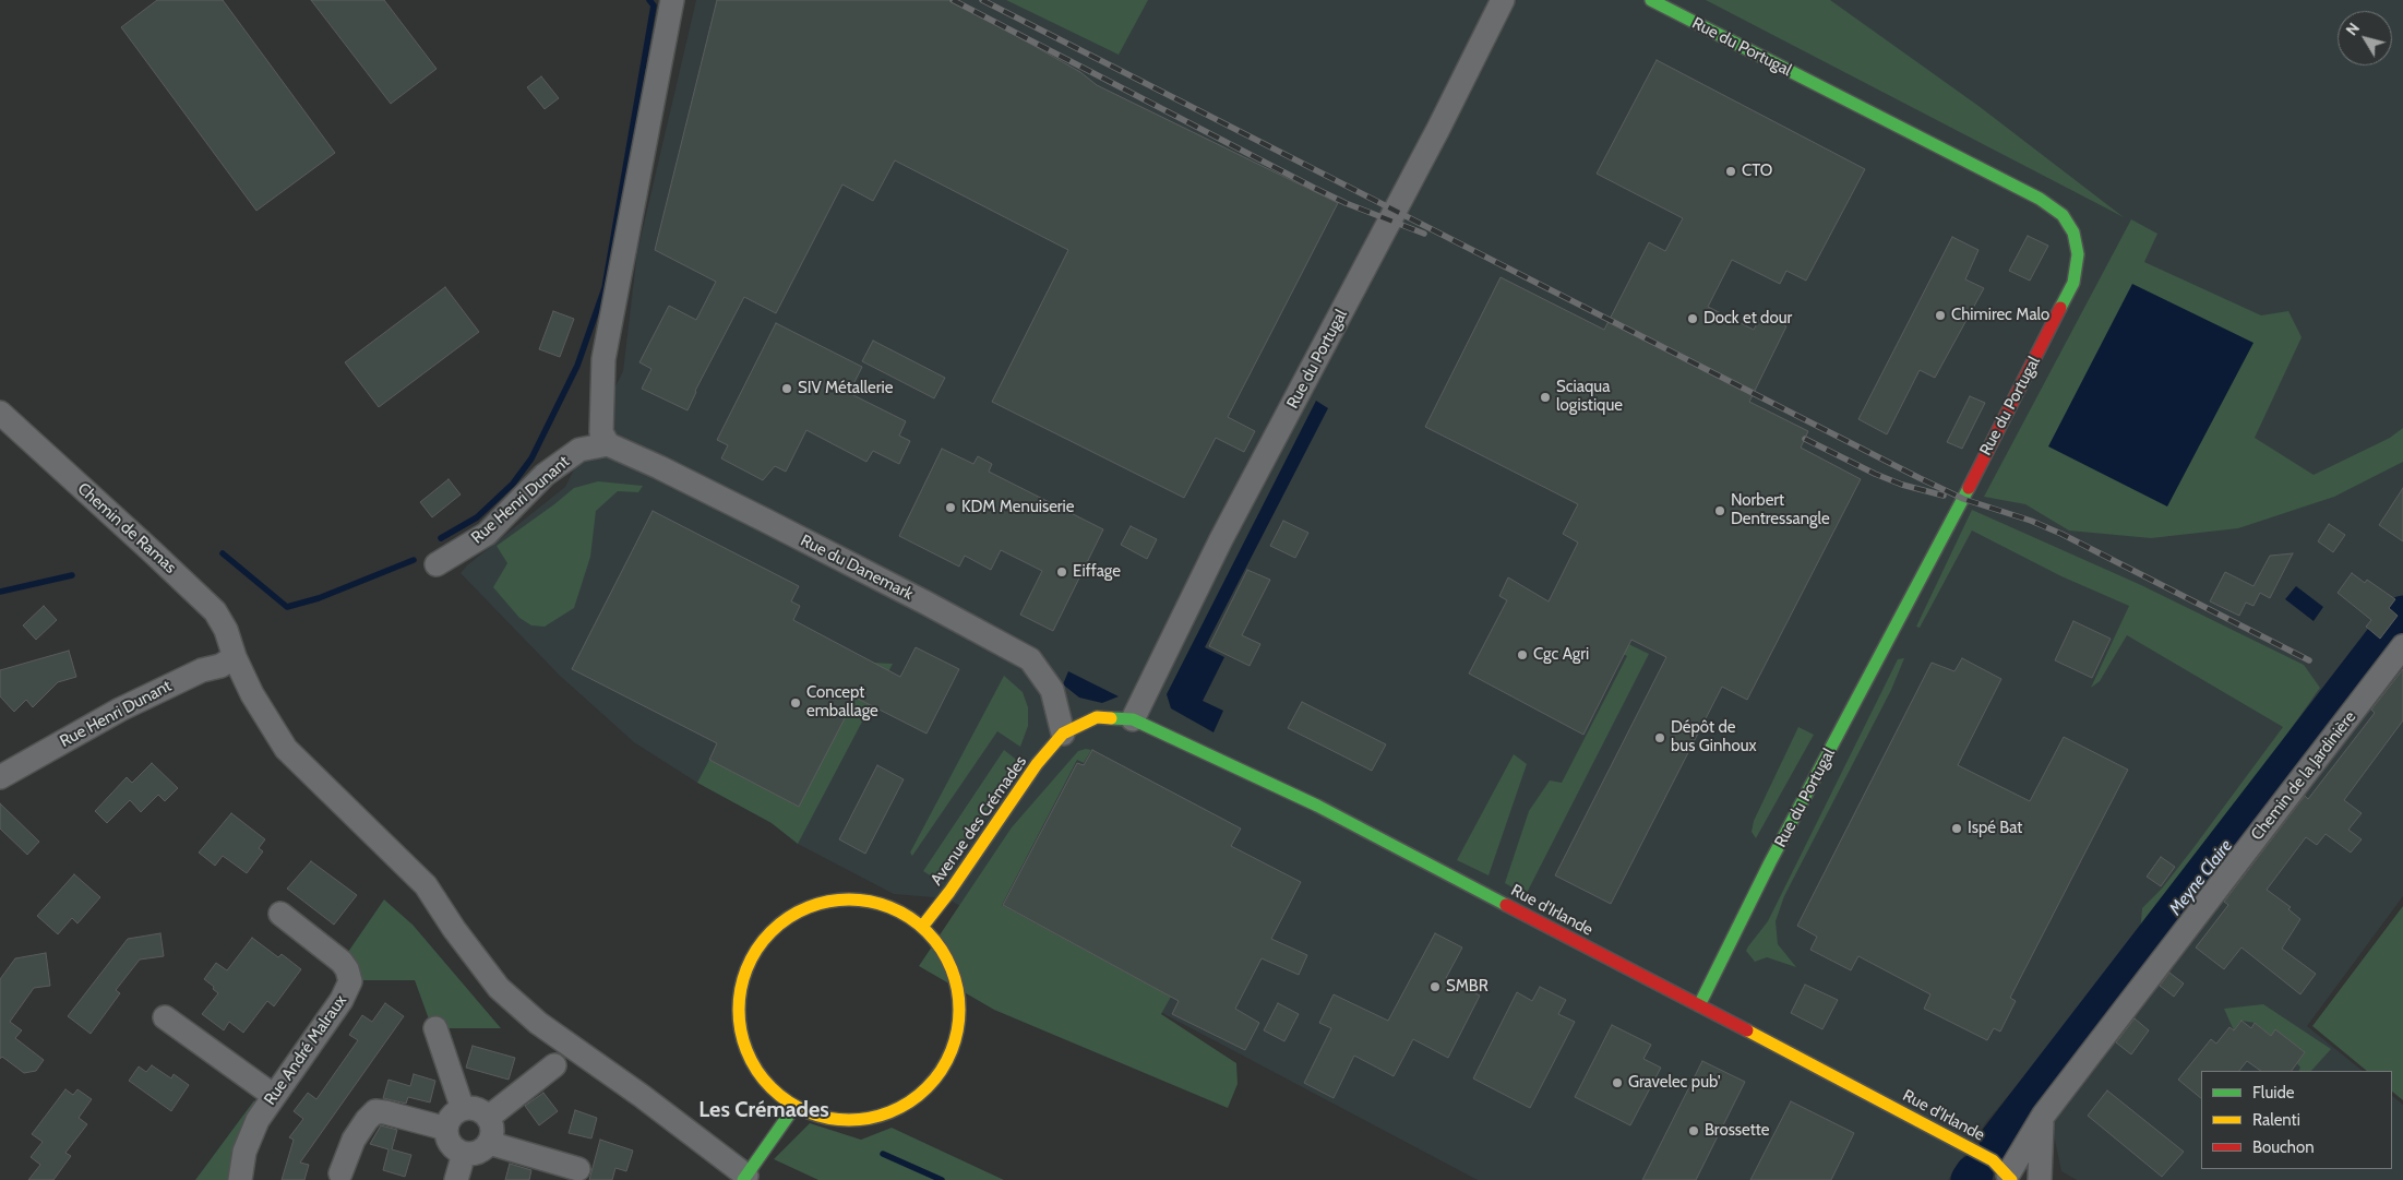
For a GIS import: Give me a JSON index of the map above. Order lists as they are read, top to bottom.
{
  "streets": {
    "street": [
      "Rue du Portugal",
      "Rue Henri Dunant",
      "Chemin de Ramas",
      "Rue du Danemark",
      "Chemin de la Jardinière",
      "Avenue des Crémades",
      "Rue d'Irlande",
      "Rue André Malraux"
    ]
  },
  "crossings": [
    ["Rue du Portugal", "Rue d'Irlande"],
    ["Rue Henri Dunant", "Chemin de Ramas"],
    ["Rue Henri Dunant", "Rue du Danemark"],
    ["Rue du Danemark", "Avenue des Crémades"],
    ["Rue du Danemark", "Rue d'Irlande"],
    ["Chemin de la Jardinière", "Rue d'Irlande"],
    ["Avenue des Crémades", "Rue d'Irlande"]
  ],
  "districts": ["Les Crémades"],
  "water": ["Meyne Claire"],
  "places": [
    "CTO",
    "Chimirec Malo",
    "Dock et dour",
    "SIV Métallerie",
    "Sciaqua logistique",
    "KDM Menuiserie",
    "Norbert Dentressangle",
    "Eiffage",
    "Cgc Agri",
    "Concept emballage",
    "Dépôt de bus Ginhoux",
    "Ispé Bat",
    "SMBR",
    "Gravelec pub'",
    "Brossette"
  ],
  "legend": ["Fluide", "Ralenti", "Bouchon"],
  "north": "top left"
}
